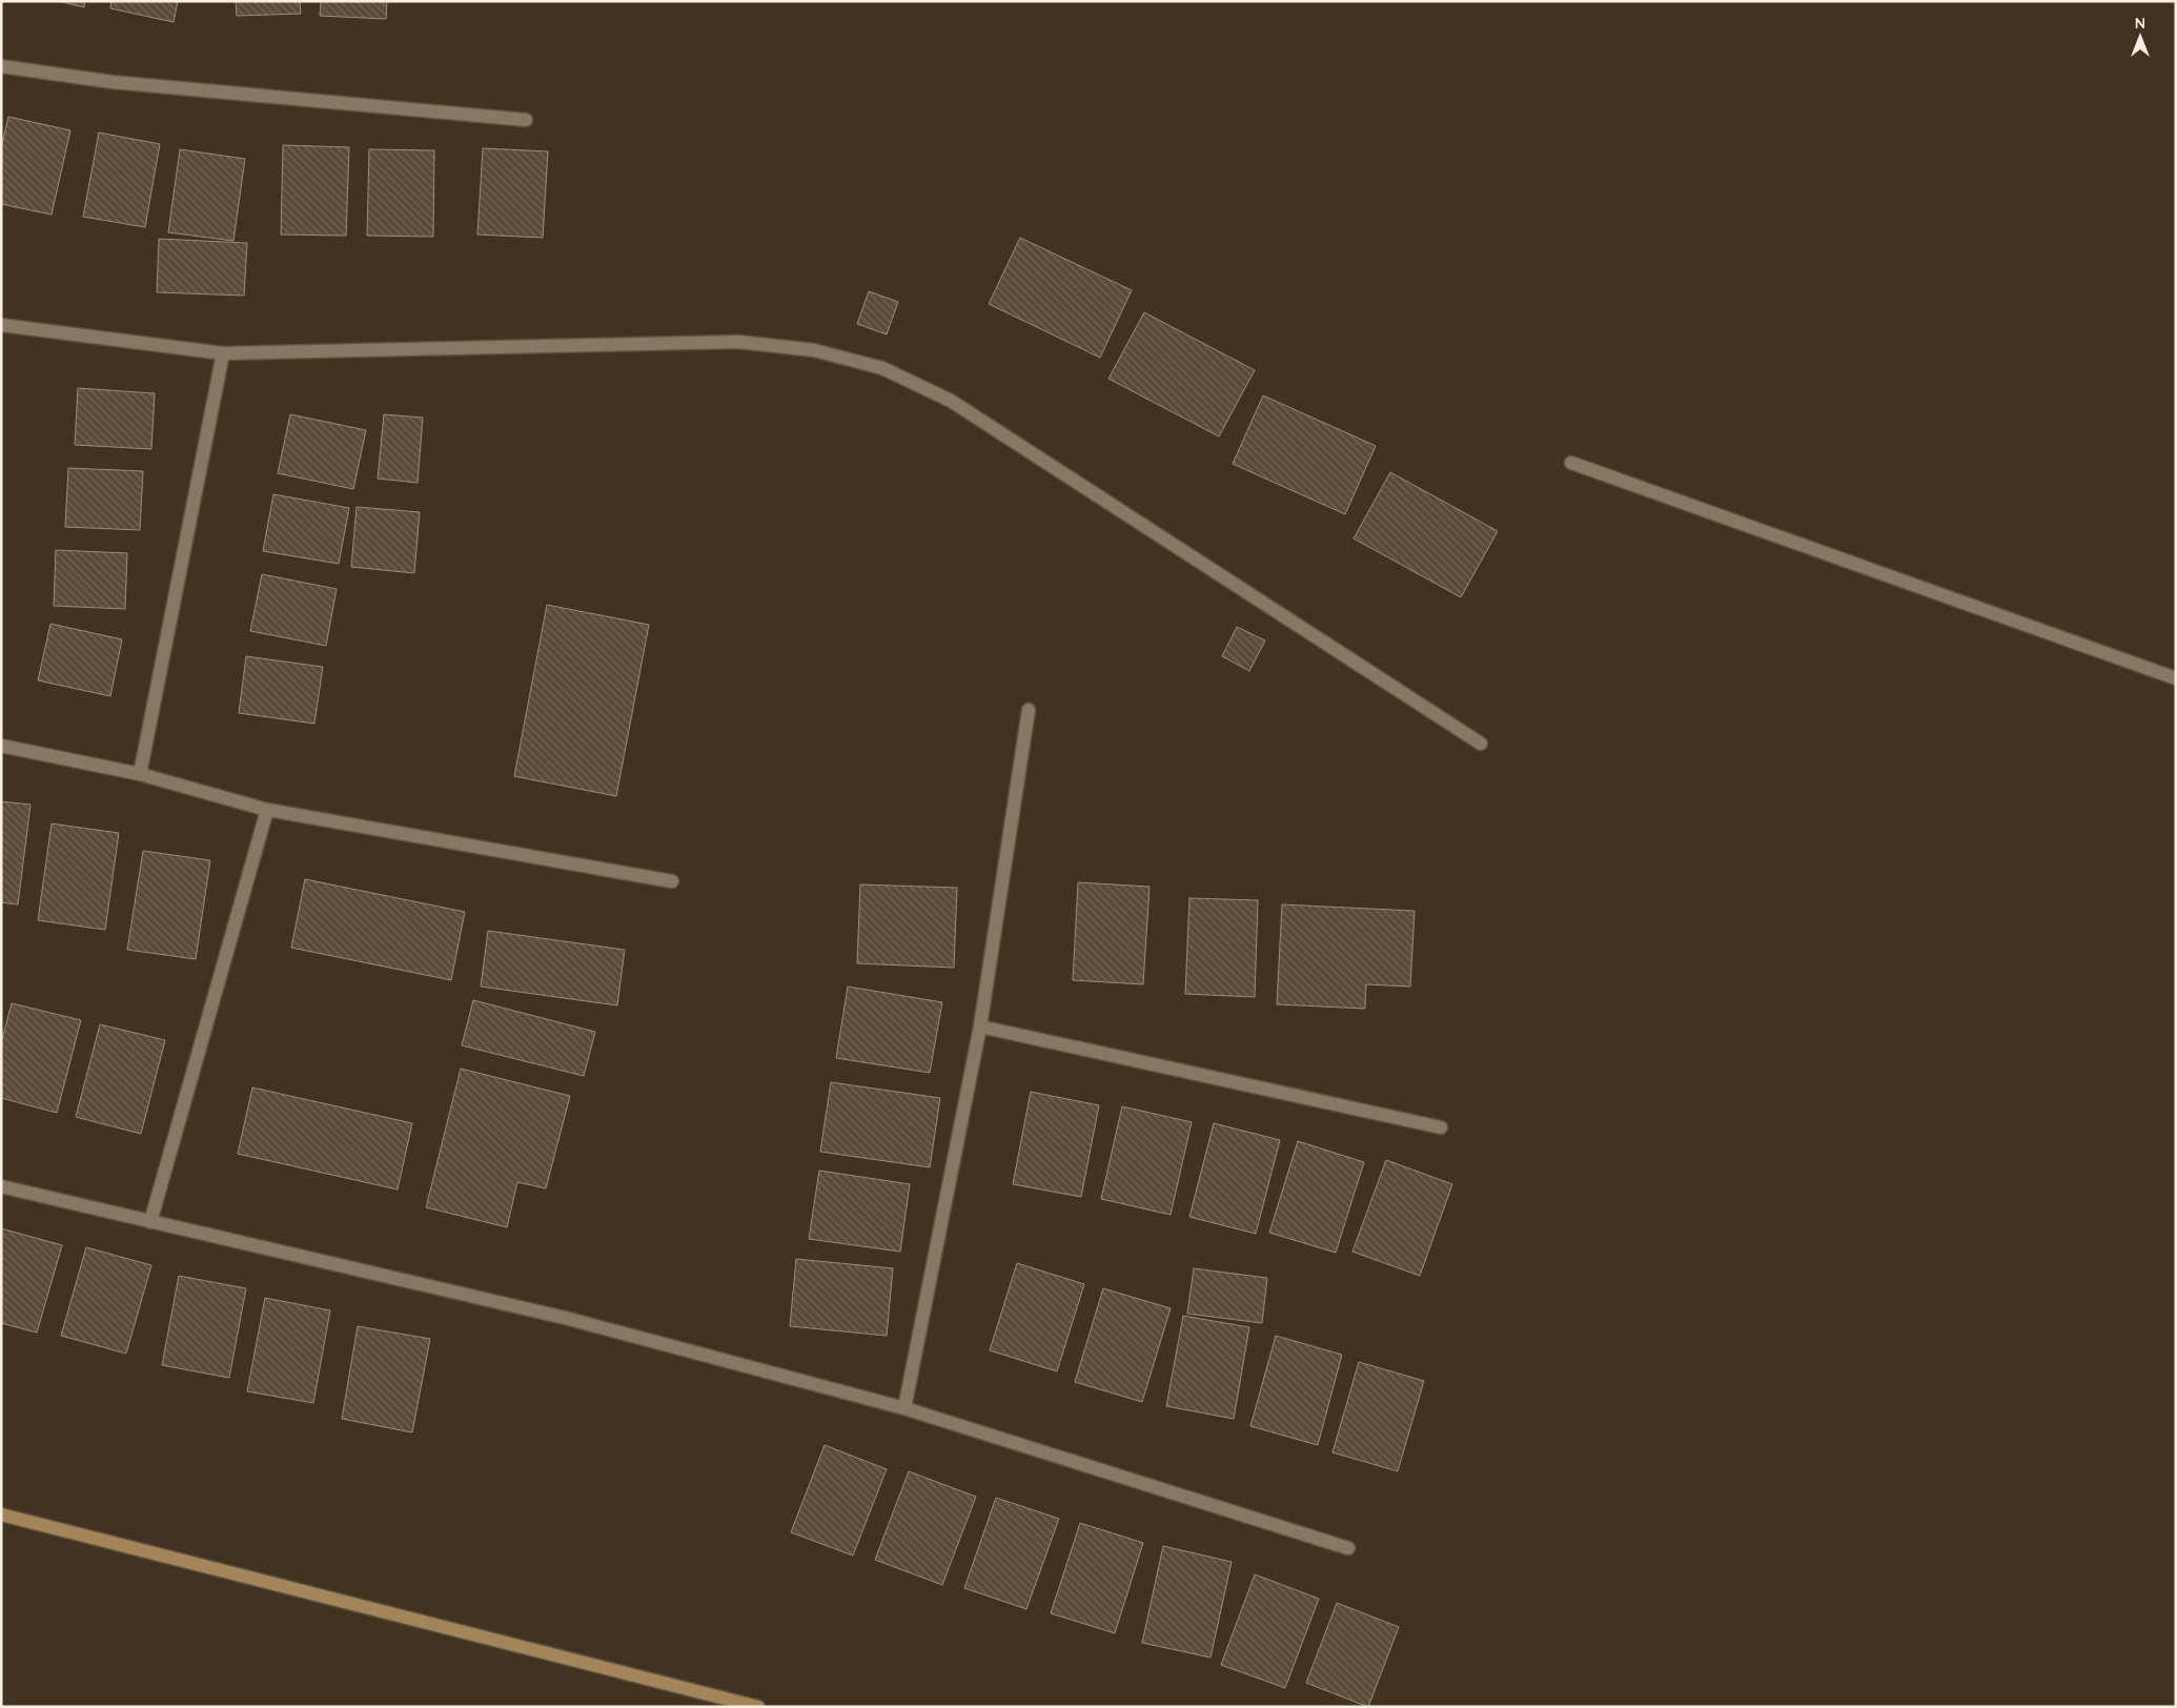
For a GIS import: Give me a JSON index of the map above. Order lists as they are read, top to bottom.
{
  "north": "top"
}
